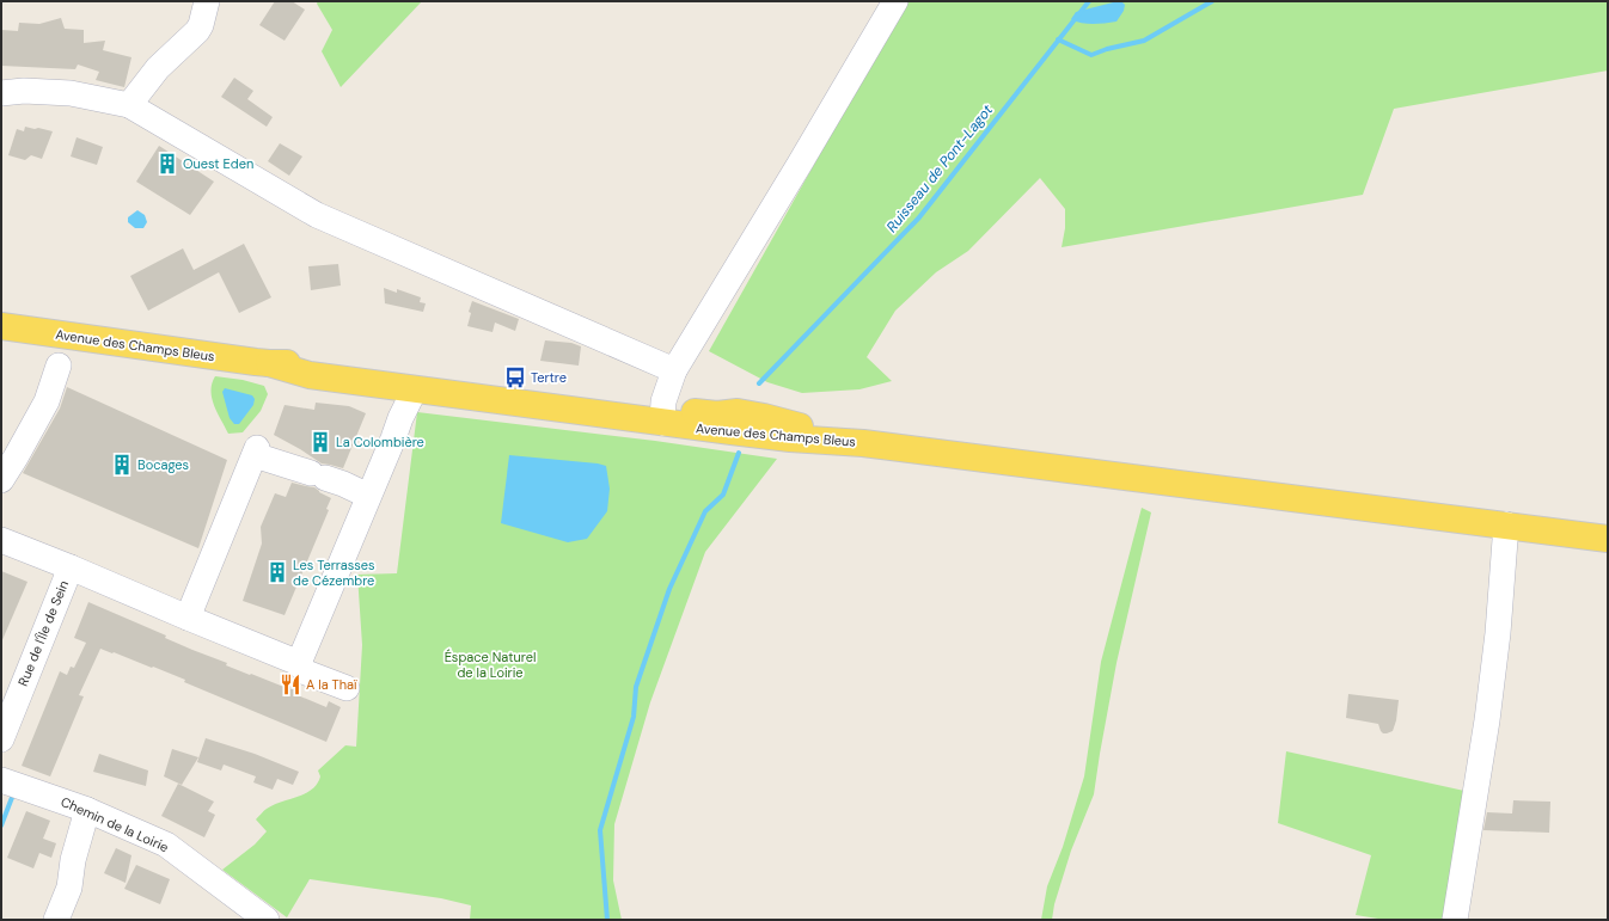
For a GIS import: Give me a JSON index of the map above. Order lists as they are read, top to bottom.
{
  "streets": {
    "main road": ["Avenue des Champs Bleus"],
    "street": ["Rue de l'Île de Sein", "Chemin de la Loirie"]
  },
  "water": ["Ruisseau de Pont-Lagot"],
  "parks": ["Éspace Naturel de la Loirie"],
  "places": {
    "building": [
      "Ouest Eden",
      "La Colombière",
      "Bocages",
      "Les Terrasses de Cézembre"
    ],
    "bus stop": ["Tertre"],
    "restaurant": ["A la Thaï"]
  }
}
